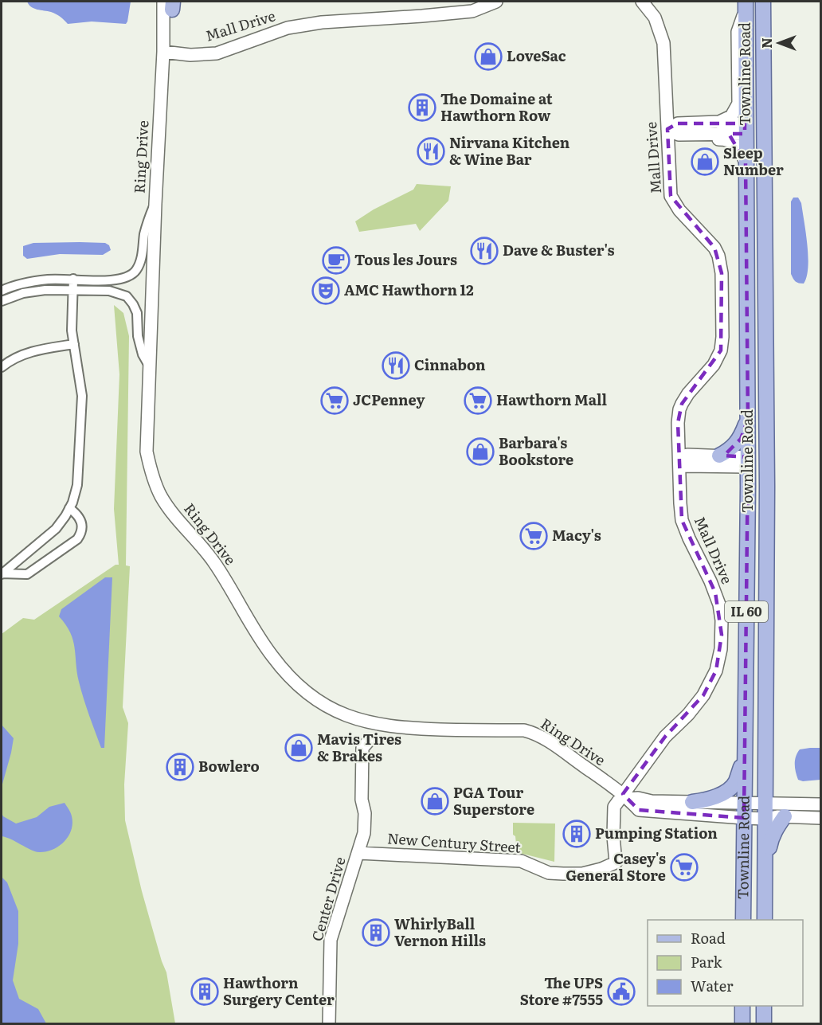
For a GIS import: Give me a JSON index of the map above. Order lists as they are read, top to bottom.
{
  "streets": {
    "main road": ["Townline Road", "IL 60"],
    "street": [
      "Mall Drive",
      "Ring Drive",
      "New Century Street",
      "Center Drive"
    ]
  },
  "crossings": [
    ["Mall Drive", "Ring Drive"],
    ["Mall Drive", "New Century Street"],
    ["Townline Road", "Ring Drive"],
    ["Ring Drive", "New Century Street"],
    ["Ring Drive", "Center Drive"],
    ["New Century Street", "Center Drive"]
  ],
  "places": {
    "shop": [
      "LoveSac",
      "Sleep Number",
      "Barbara's Bookstore",
      "Mavis Tires & Brakes",
      "PGA Tour Superstore"
    ],
    "building": [
      "The Domaine at Hawthorn Row",
      "Bowlero",
      "Pumping Station",
      "WhirlyBall Vernon Hills",
      "Hawthorn Surgery Center"
    ],
    "restaurant": ["Nirvana Kitchen & Wine Bar", "Dave & Buster's", "Cinnabon"],
    "cafe": ["Tous les Jours"],
    "theatre": ["AMC Hawthorn 12"],
    "supermarket": [
      "JCPenney",
      "Hawthorn Mall",
      "Macy's",
      "Casey's General Store"
    ],
    "public building": ["The UPS Store #7555"]
  },
  "legend": ["Road", "Park", "Water"],
  "north": "left"
}
